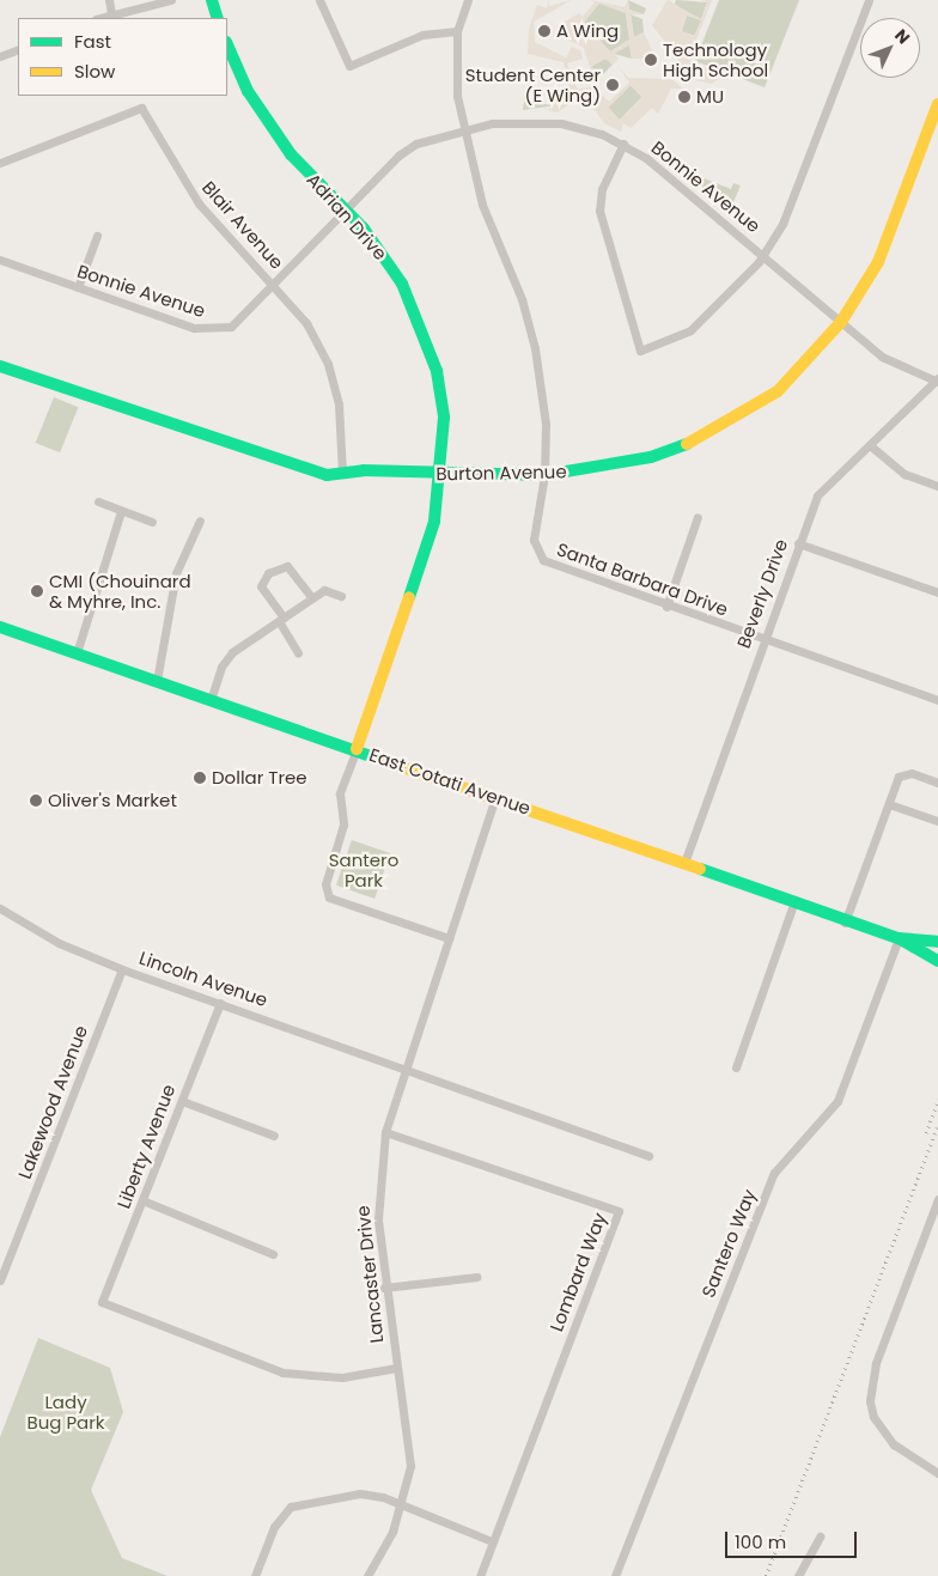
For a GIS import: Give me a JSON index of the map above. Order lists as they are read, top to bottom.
{
  "streets": {
    "street": [
      "Bonnie Avenue",
      "Adrian Drive",
      "Blair Avenue",
      "Burton Avenue",
      "Santa Barbara Drive",
      "Beverly Drive",
      "East Cotati Avenue",
      "Lincoln Avenue",
      "Lakewood Avenue",
      "Liberty Avenue",
      "Santero Way",
      "Lombard Way",
      "Lancaster Drive"
    ]
  },
  "crossings": [
    ["Bonnie Avenue", "Adrian Drive"],
    ["Bonnie Avenue", "Blair Avenue"],
    ["Bonnie Avenue", "Burton Avenue"],
    ["Bonnie Avenue", "Santa Barbara Drive"],
    ["Bonnie Avenue", "Beverly Drive"],
    ["Adrian Drive", "Burton Avenue"],
    ["Adrian Drive", "East Cotati Avenue"],
    ["Blair Avenue", "Burton Avenue"],
    ["Burton Avenue", "Santa Barbara Drive"],
    ["Santa Barbara Drive", "Beverly Drive"],
    ["Beverly Drive", "East Cotati Avenue"],
    ["East Cotati Avenue", "Santero Way"],
    ["East Cotati Avenue", "Lancaster Drive"],
    ["Lincoln Avenue", "Lakewood Avenue"],
    ["Lincoln Avenue", "Liberty Avenue"],
    ["Lincoln Avenue", "Lancaster Drive"],
    ["Liberty Avenue", "Lancaster Drive"],
    ["Lombard Way", "Lancaster Drive"]
  ],
  "parks": ["Santero Park", "Lady Bug Park"],
  "places": [
    "A Wing",
    "Technology High School",
    "Student Center (E Wing)",
    "MU",
    "CMI (Chouinard & Myhre, Inc.",
    "Dollar Tree",
    "Oliver's Market"
  ],
  "legend": ["Fast", "Slow"],
  "scale_bar": "100 m",
  "north": "top right"
}
